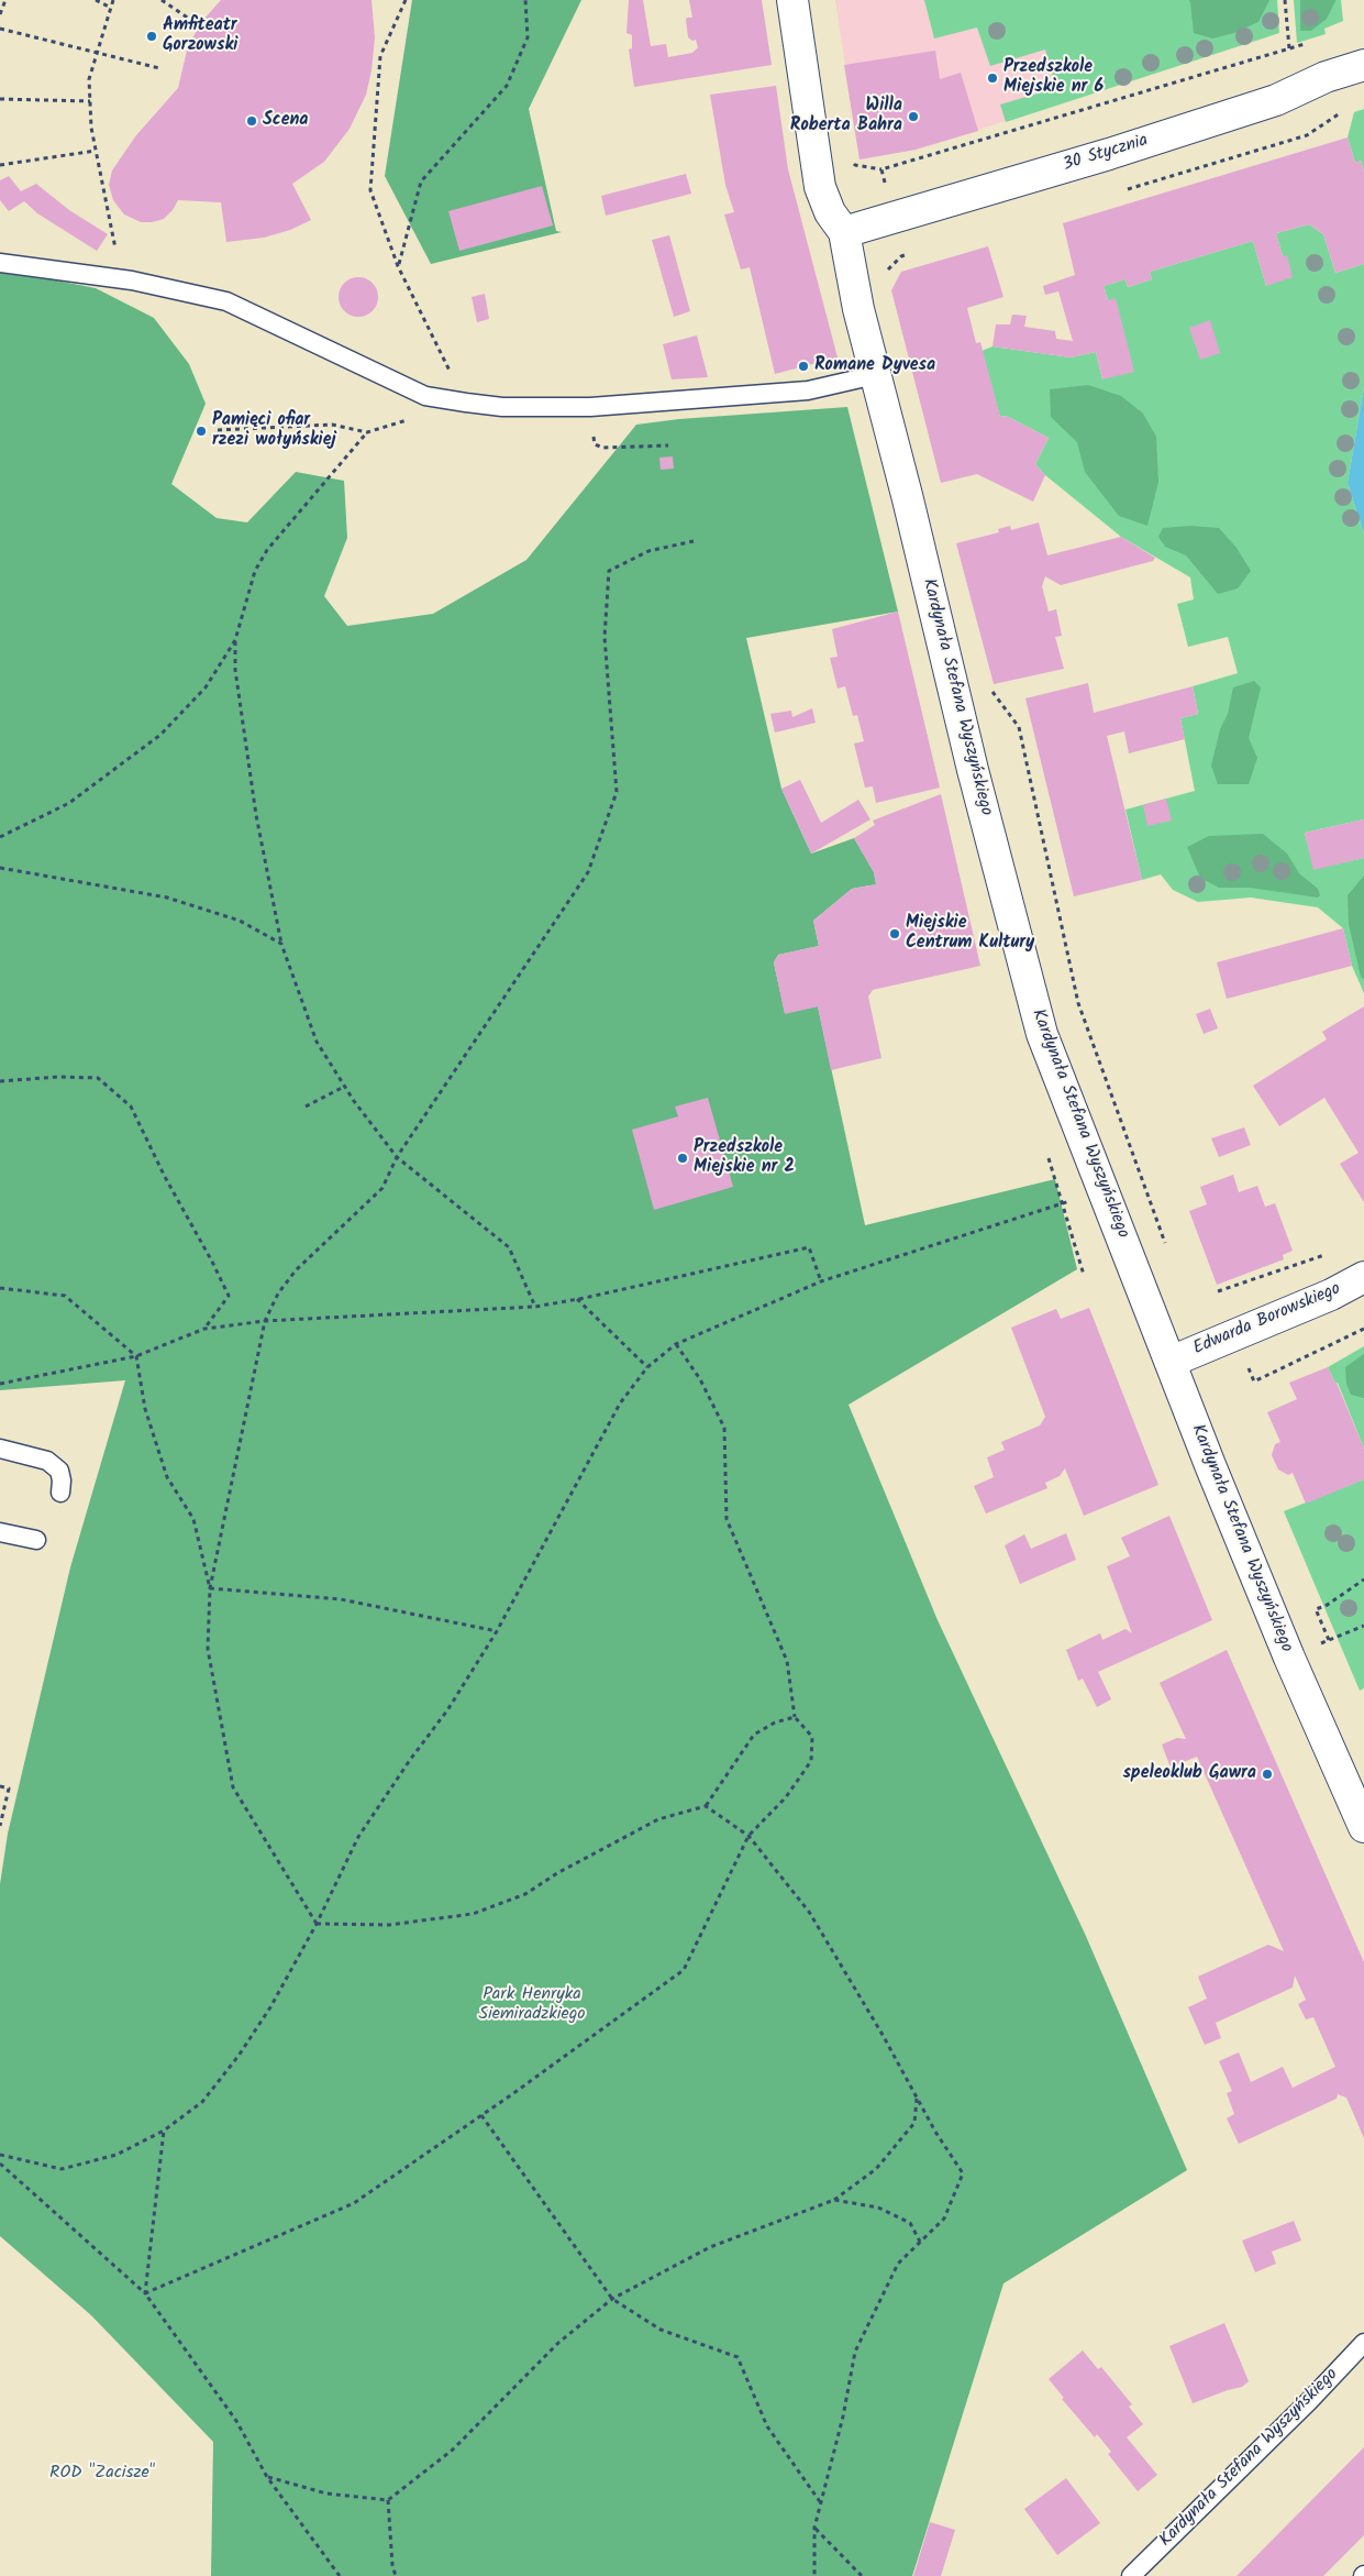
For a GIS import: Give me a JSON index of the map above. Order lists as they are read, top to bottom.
{
  "streets": {
    "main road": ["30 Stycznia", "Kardynała Stefana Wyszyńskiego", "Edwarda Borowskiego"]
  },
  "crossings": [
    ["30 Stycznia", "Kardynała Stefana Wyszyńskiego"],
    ["Kardynała Stefana Wyszyńskiego", "Edwarda Borowskiego"]
  ],
  "parks": ["Park Henryka Siemiradzkiego", "ROD \"Zacisze\""],
  "places": [
    "Amfiteatr Gorzowski",
    "Przedszkole Miejskie nr 6",
    "Willa Roberta Bahra",
    "Scena",
    "Romane Dyvesa",
    "Pamięci ofiar rzezi wołyńskiej",
    "Miejskie Centrum Kultury",
    "Przedszkole Miejskie nr 2",
    "speleoklub Gawra"
  ]
}
